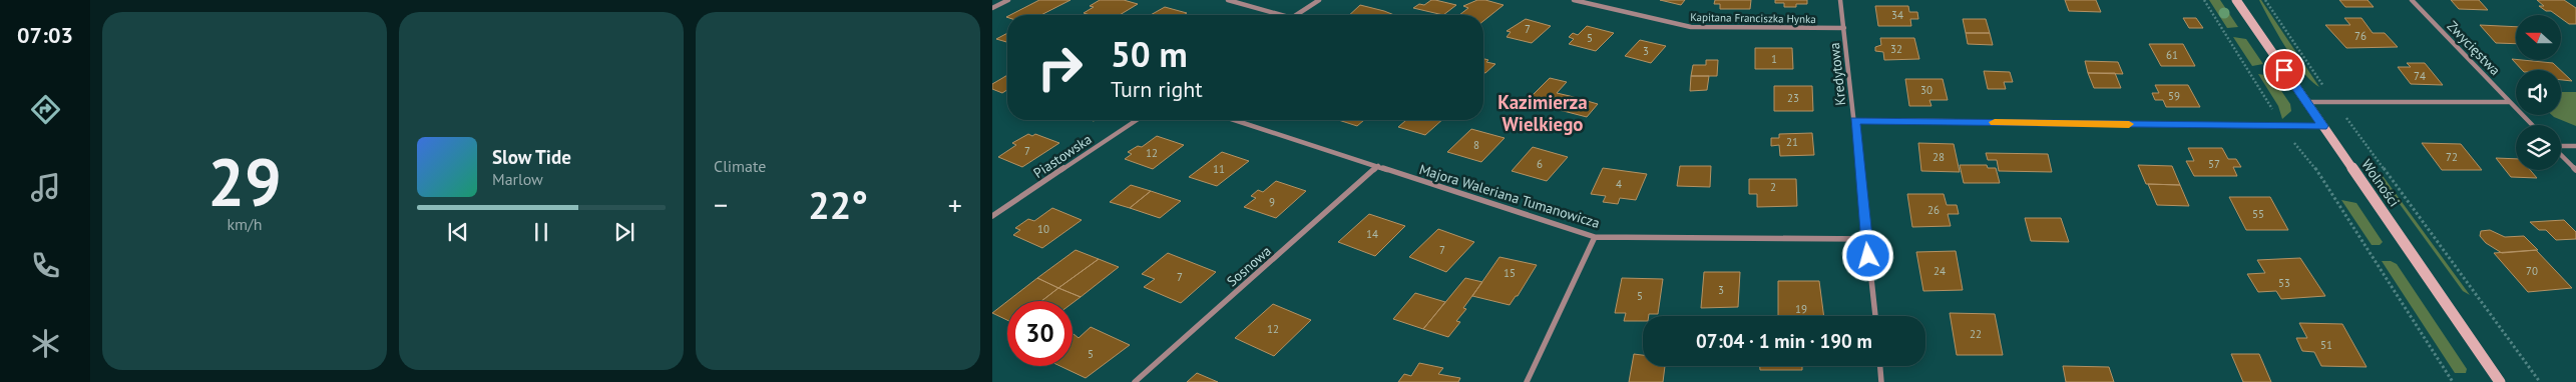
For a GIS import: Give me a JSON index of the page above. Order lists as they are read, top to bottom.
{
  "streets": {
    "main road": ["Wolności"],
    "street": [
      "Kapitana Franciszka Hynka",
      "Zwycięstwa",
      "Kredytowa",
      "Piastowska",
      "Majora Waleriana Tumanowicza",
      "Sosnowa"
    ]
  },
  "crossings": [
    ["Kapitana Franciszka Hynka", "Kredytowa"],
    ["Kredytowa", "Majora Waleriana Tumanowicza"],
    ["Majora Waleriana Tumanowicza", "Sosnowa"]
  ],
  "districts": ["Kazimierza Wielkiego"],
  "house_numbers": [
    "34",
    "7",
    "76",
    "5",
    "32",
    "3",
    "61",
    "1",
    "74",
    "30",
    "59",
    "23",
    "21",
    "8",
    "7",
    "12",
    "28",
    "72",
    "6",
    "57",
    "11",
    "4",
    "2",
    "9",
    "26",
    "55",
    "10",
    "14",
    "7",
    "24",
    "70",
    "15",
    "7",
    "53",
    "3",
    "5",
    "19",
    "12",
    "22",
    "51",
    "5"
  ],
  "north": "left",
  "page": {
    "tabs": "07:03",
    "tile": [
      ["29", "km/h"],
      "Climate"
    ],
    "turn": ["50 m", "Turn right"],
    "song": ["Slow Tide", "Marlow"],
    "heat": ["−", "22°", "+"],
    "limit": "30",
    "trip": "07:04 · 1 min · 190 m"
  }
}
